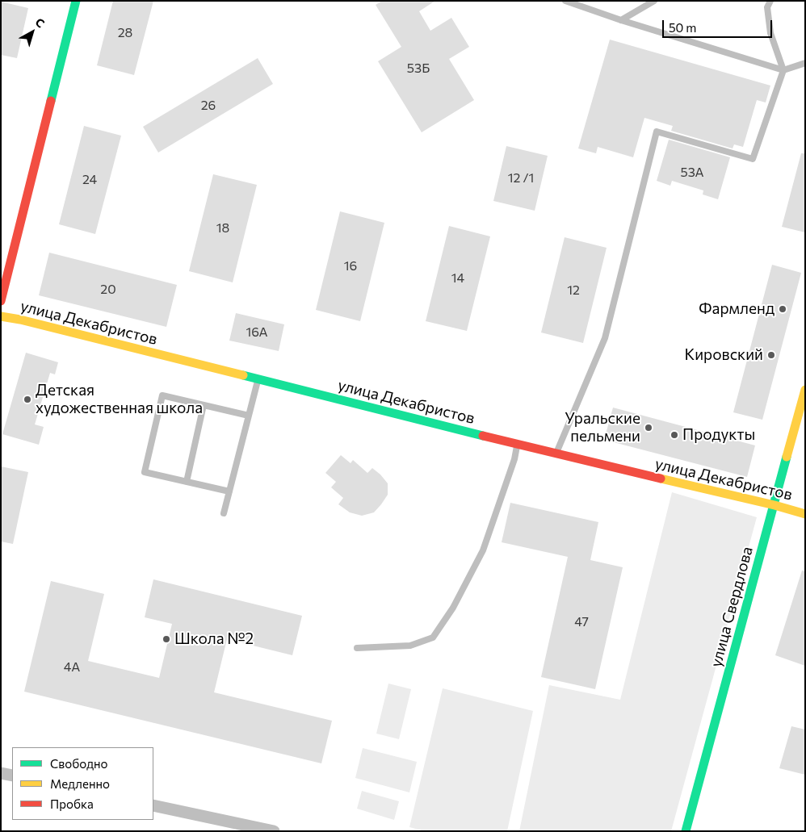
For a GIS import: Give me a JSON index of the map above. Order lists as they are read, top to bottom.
{
  "streets": {
    "main road": ["улица Декабристов", "улица Свердлова"]
  },
  "crossings": [
    ["улица Декабристов", "улица Свердлова"]
  ],
  "places": [
    "Фармленд",
    "Кировский",
    "Детская художественная школа",
    "Уральские пельмени",
    "Продукты",
    "Школа №2"
  ],
  "house_numbers": [
    "28",
    "53Б",
    "26",
    "53А",
    "12 /1",
    "24",
    "18",
    "16",
    "14",
    "20",
    "12",
    "16А",
    "47",
    "4А"
  ],
  "legend": ["Свободно", "Медленно", "Пробка"],
  "scale_bar": "50 m",
  "north": "top right"
}
